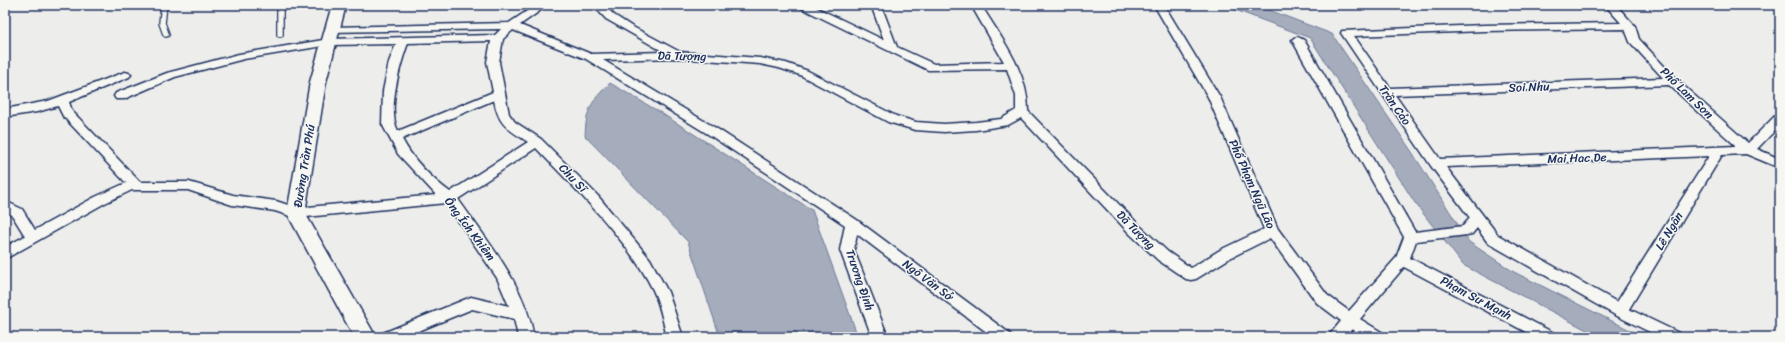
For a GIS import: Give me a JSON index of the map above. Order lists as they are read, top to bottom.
{
  "streets": {
    "main road": ["Đường Trần Phú"],
    "street": [
      "Dã Tượng",
      "Soi Nhu",
      "Phố Lam Sơn",
      "Trần Cảo",
      "Mai Hac De",
      "Chu Sĩ",
      "Phố Phạm Ngũ Lão",
      "Ông Ích Khiêm",
      "Lê Ngân",
      "Trương Định",
      "Ngô Văn Sở",
      "Phạm Sư Mạnh"
    ]
  },
  "crossings": [
    ["Dã Tượng", "Đường Trần Phú"],
    ["Dã Tượng", "Phố Phạm Ngũ Lão"],
    ["Dã Tượng", "Ngô Văn Sở"],
    ["Soi Nhu", "Phố Lam Sơn"],
    ["Soi Nhu", "Trần Cảo"],
    ["Phố Lam Sơn", "Trần Cảo"],
    ["Phố Lam Sơn", "Mai Hac De"],
    ["Trần Cảo", "Mai Hac De"],
    ["Trần Cảo", "Lê Ngân"],
    ["Mai Hac De", "Lê Ngân"],
    ["Trương Định", "Ngô Văn Sở"]
  ]
}
